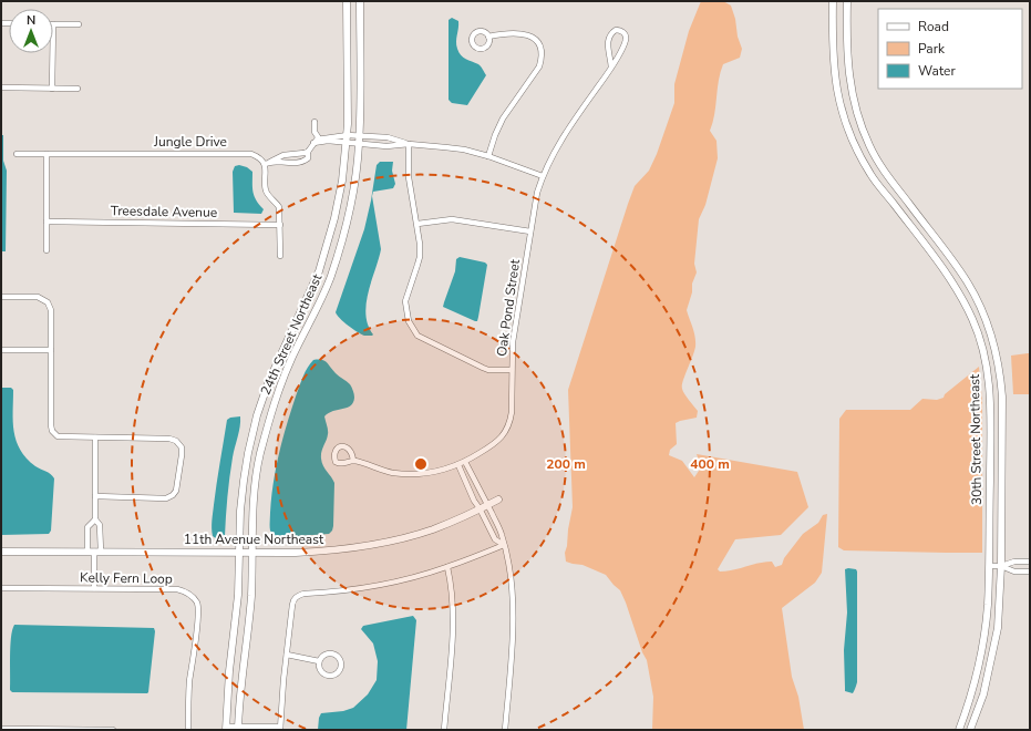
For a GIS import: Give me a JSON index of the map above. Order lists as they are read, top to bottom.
{
  "streets": {
    "street": [
      "Jungle Drive",
      "Treesdale Avenue",
      "Oak Pond Street",
      "24th Street Northeast",
      "30th Street Northeast",
      "11th Avenue Northeast",
      "Kelly Fern Loop"
    ]
  },
  "crossings": [
    ["24th Street Northeast", "11th Avenue Northeast"]
  ],
  "legend": ["Road", "Park", "Water"],
  "north": "top",
  "rings": ["200 m", "400 m"]
}
